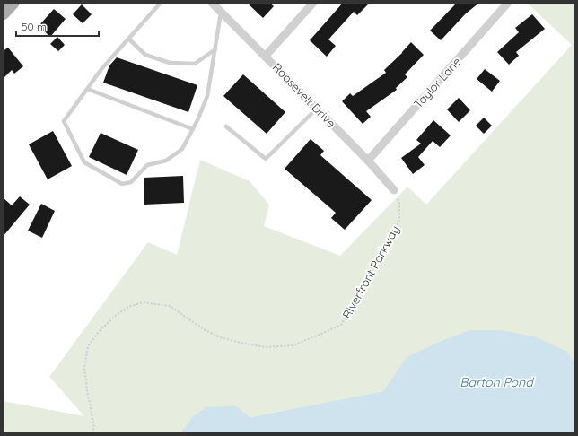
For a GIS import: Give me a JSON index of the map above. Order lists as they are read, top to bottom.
{
  "streets": {
    "street": ["Taylor Lane", "Roosevelt Drive"],
    "path": ["Riverfront Parkway"]
  },
  "crossings": [
    ["Taylor Lane", "Roosevelt Drive"],
    ["Roosevelt Drive", "Riverfront Parkway"]
  ],
  "water": ["Barton Pond"],
  "scale_bar": "50 m"
}
